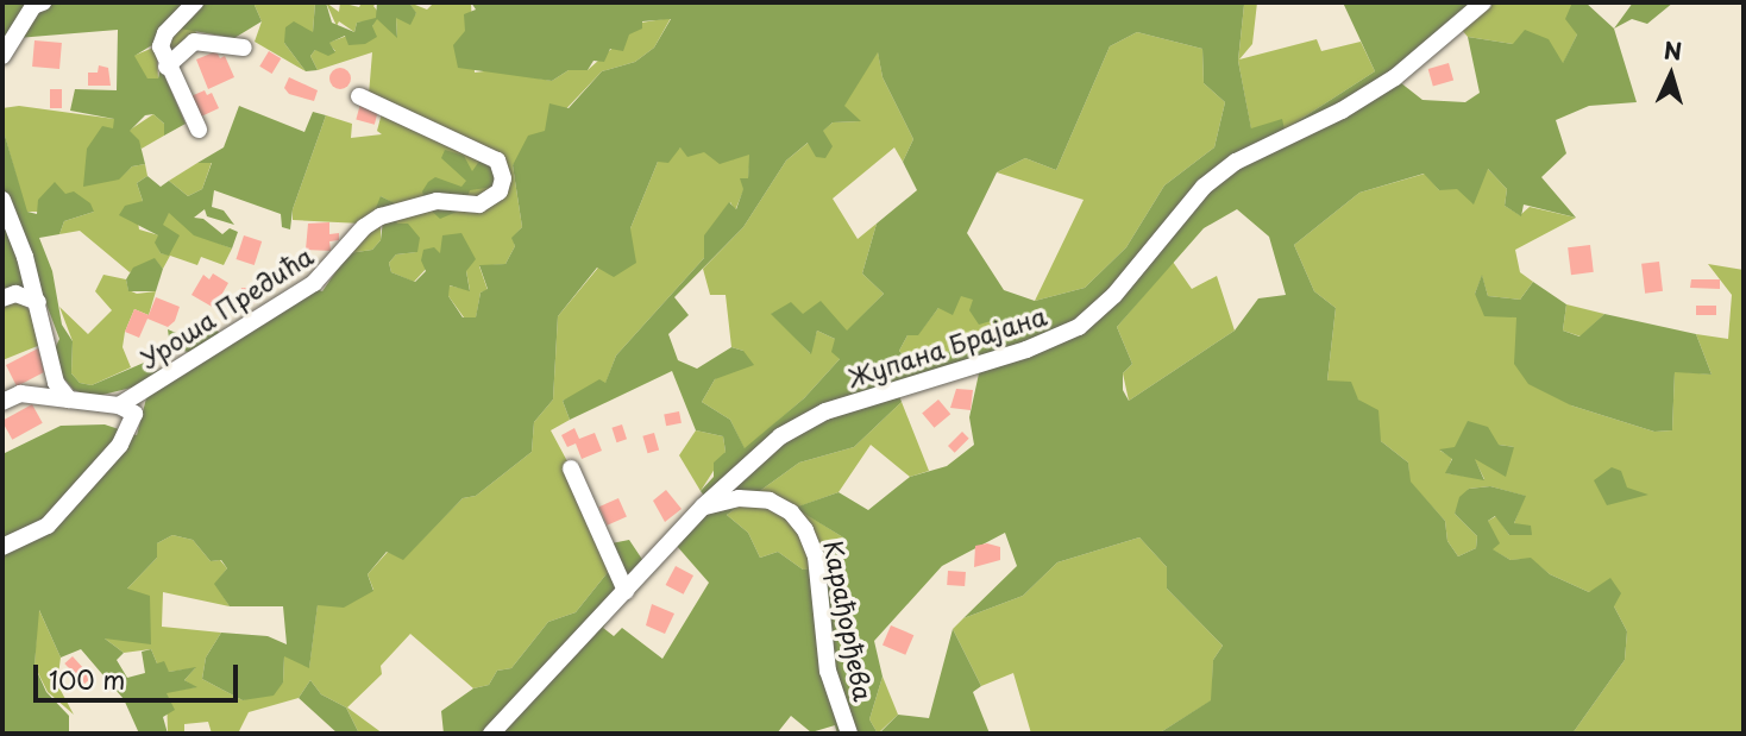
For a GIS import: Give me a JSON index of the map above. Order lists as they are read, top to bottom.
{
  "streets": {
    "street": ["Уроша Предића", "Жупана Брајана", "Карађорђева"]
  },
  "crossings": [
    ["Жупана Брајана", "Карађорђева"]
  ],
  "scale_bar": "100 m",
  "north": "top"
}
